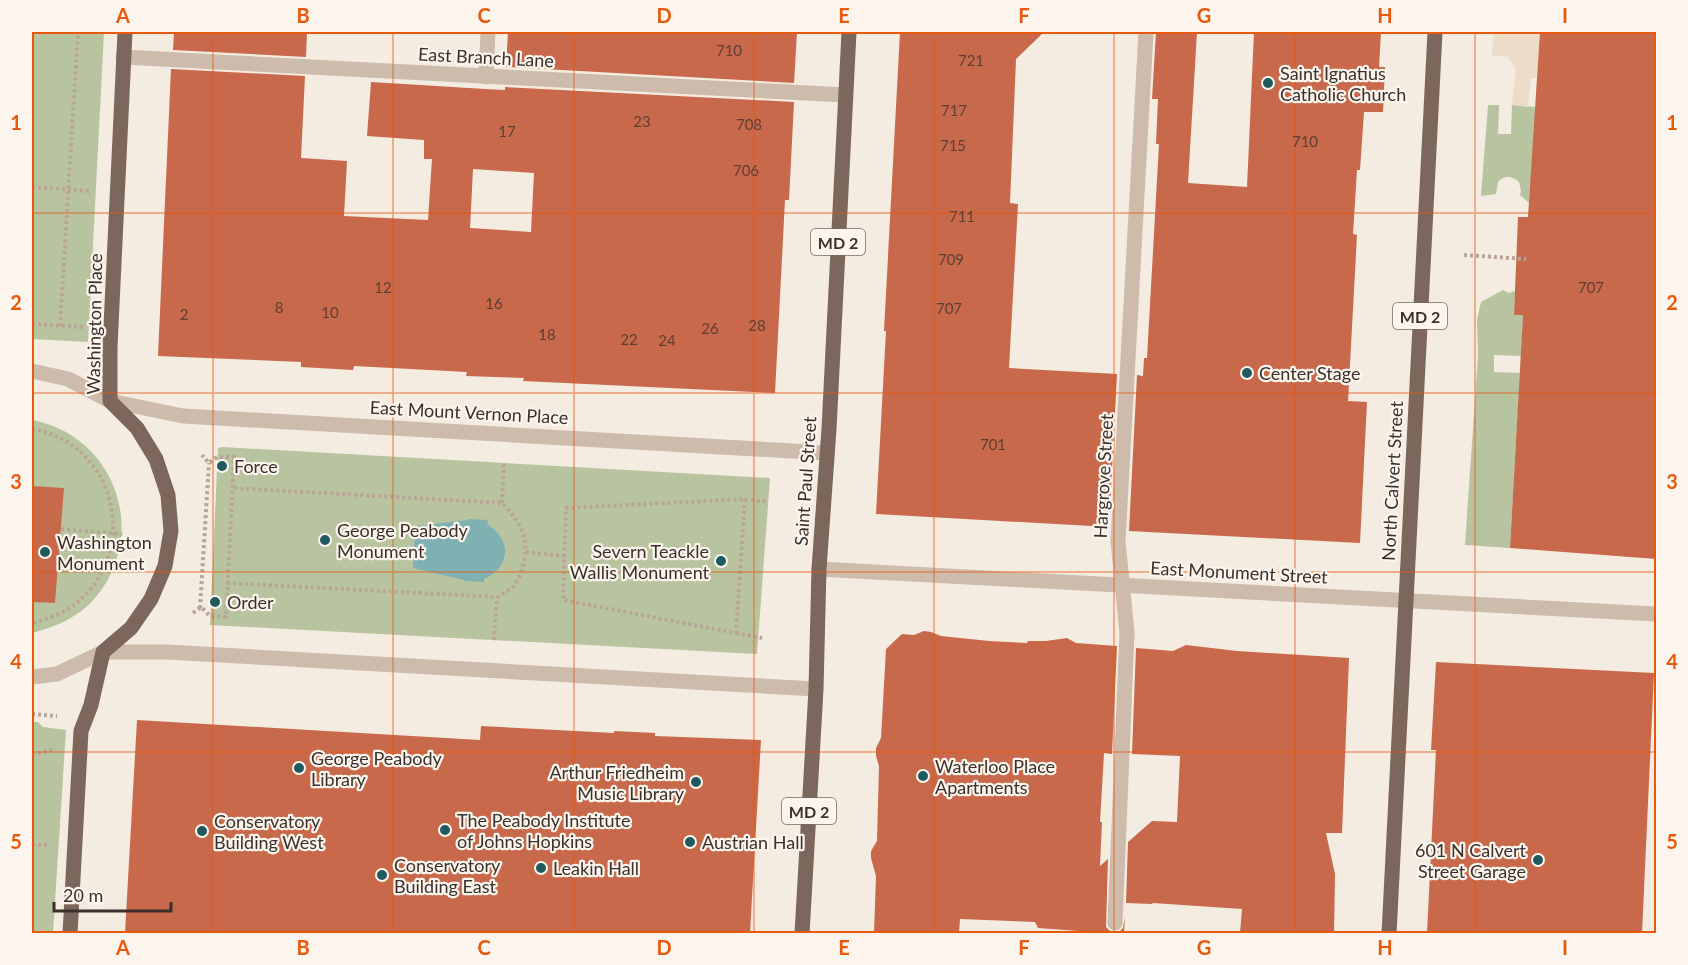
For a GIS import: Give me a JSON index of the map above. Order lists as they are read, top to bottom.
{
  "streets": {
    "main road": [
      "MD 2",
      "Washington Place",
      "Saint Paul Street",
      "North Calvert Street"
    ],
    "street": [
      "East Branch Lane",
      "East Mount Vernon Place",
      "Hargrove Street",
      "East Monument Street"
    ]
  },
  "crossings": [
    ["East Branch Lane", "Washington Place"],
    ["East Branch Lane", "Saint Paul Street"],
    ["Washington Place", "East Mount Vernon Place"],
    ["East Mount Vernon Place", "Saint Paul Street"],
    ["Hargrove Street", "East Monument Street"],
    ["Saint Paul Street", "East Monument Street"],
    ["North Calvert Street", "East Monument Street"]
  ],
  "places": [
    "Saint Ignatius Catholic Church",
    "Center Stage",
    "Force",
    "George Peabody Monument",
    "Washington Monument",
    "Severn Teackle Wallis Monument",
    "Order",
    "George Peabody Library",
    "Waterloo Place Apartments",
    "Arthur Friedheim Music Library",
    "The Peabody Institute of Johns Hopkins",
    "Conservatory Building West",
    "Austrian Hall",
    "601 N Calvert Street Garage",
    "Leakin Hall",
    "Conservatory Building East"
  ],
  "house_numbers": [
    "710",
    "721",
    "717",
    "23",
    "708",
    "17",
    "710",
    "715",
    "706",
    "711",
    "709",
    "12",
    "707",
    "16",
    "8",
    "707",
    "10",
    "2",
    "28",
    "26",
    "18",
    "22",
    "24",
    "701"
  ],
  "scale_bar": "20 m",
  "grid": {
    "columns": [
      "A",
      "B",
      "C",
      "D",
      "E",
      "F",
      "G",
      "H",
      "I"
    ],
    "rows": [
      "1",
      "2",
      "3",
      "4",
      "5"
    ]
  }
}
